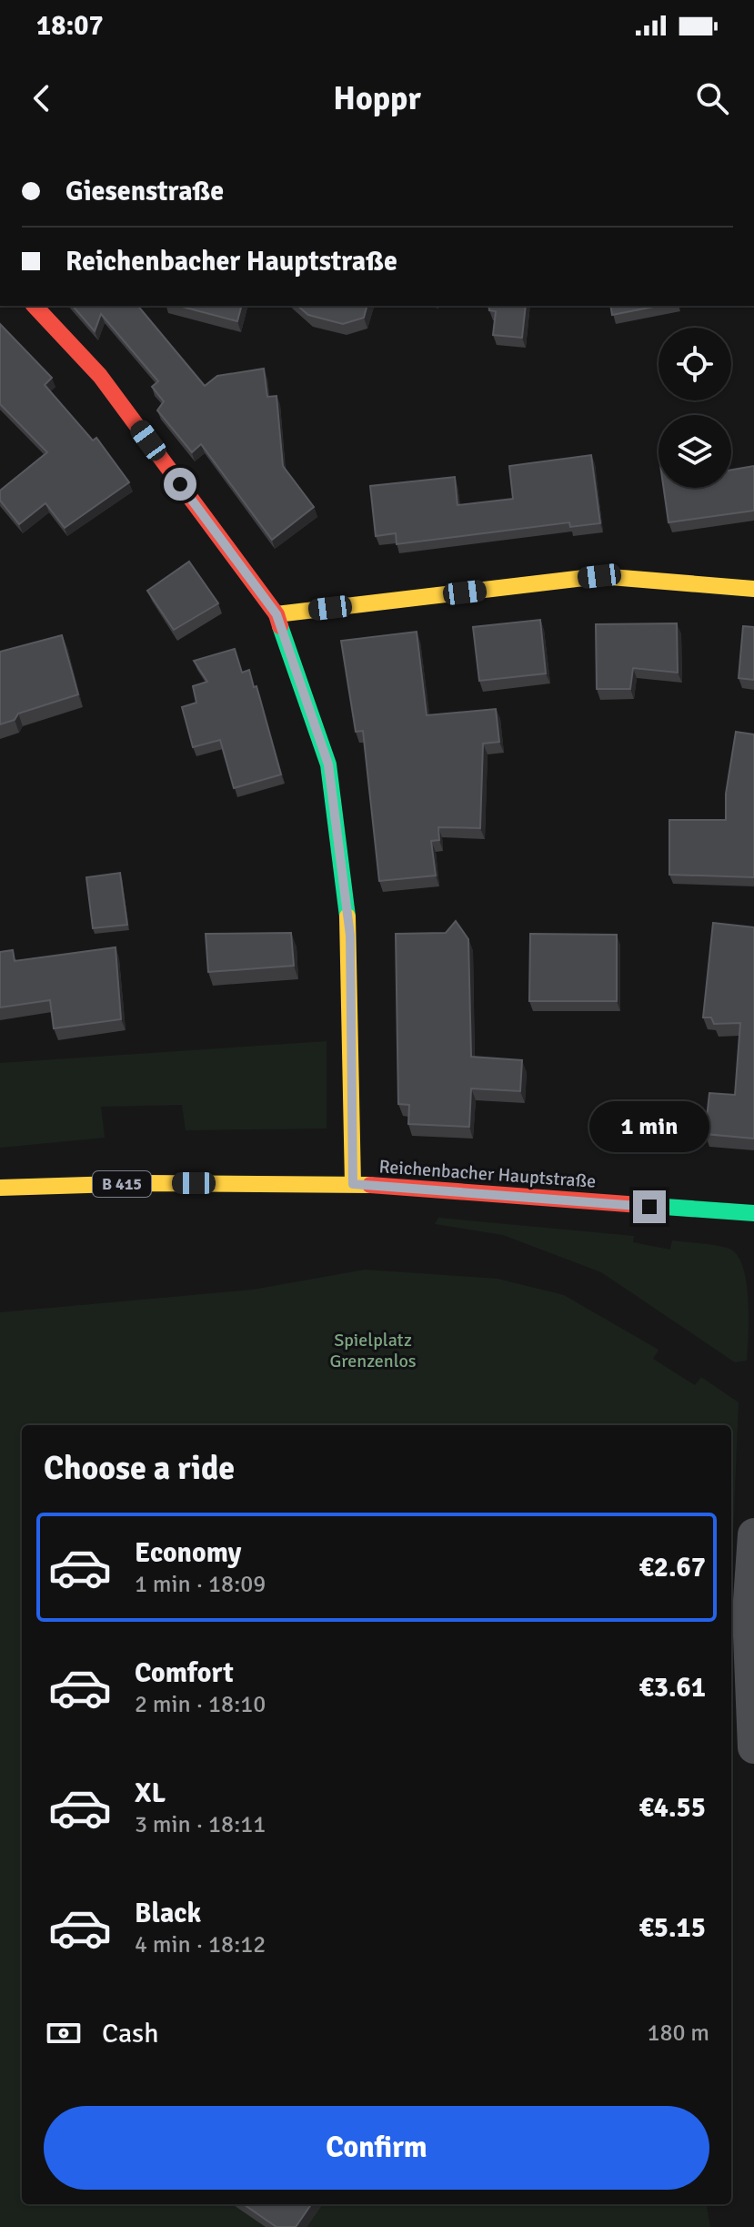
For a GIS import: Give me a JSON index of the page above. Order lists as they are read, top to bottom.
{
  "streets": {
    "street": ["Reichenbacher Hauptstraße", "B 415"]
  },
  "parks": ["Spielplatz Grenzenlos"],
  "page": {
    "status": "18:07",
    "header": "Hoppr",
    "banner": ["Giesenstraße", "Reichenbacher Hauptstraße"],
    "bubble": "1 min",
    "heading": "Choose a ride",
    "list": [
      {
        "name": "Economy",
        "note": "1 min · 18:09",
        "value": "€2.67"
      },
      {
        "name": "Comfort",
        "note": "2 min · 18:10",
        "value": "€3.61"
      },
      {
        "name": "XL",
        "note": "3 min · 18:11",
        "value": "€4.55"
      },
      {
        "name": "Black",
        "note": "4 min · 18:12",
        "value": "€5.15"
      }
    ],
    "pay": ["Cash", "180 m"],
    "buttons": "Confirm"
  }
}
